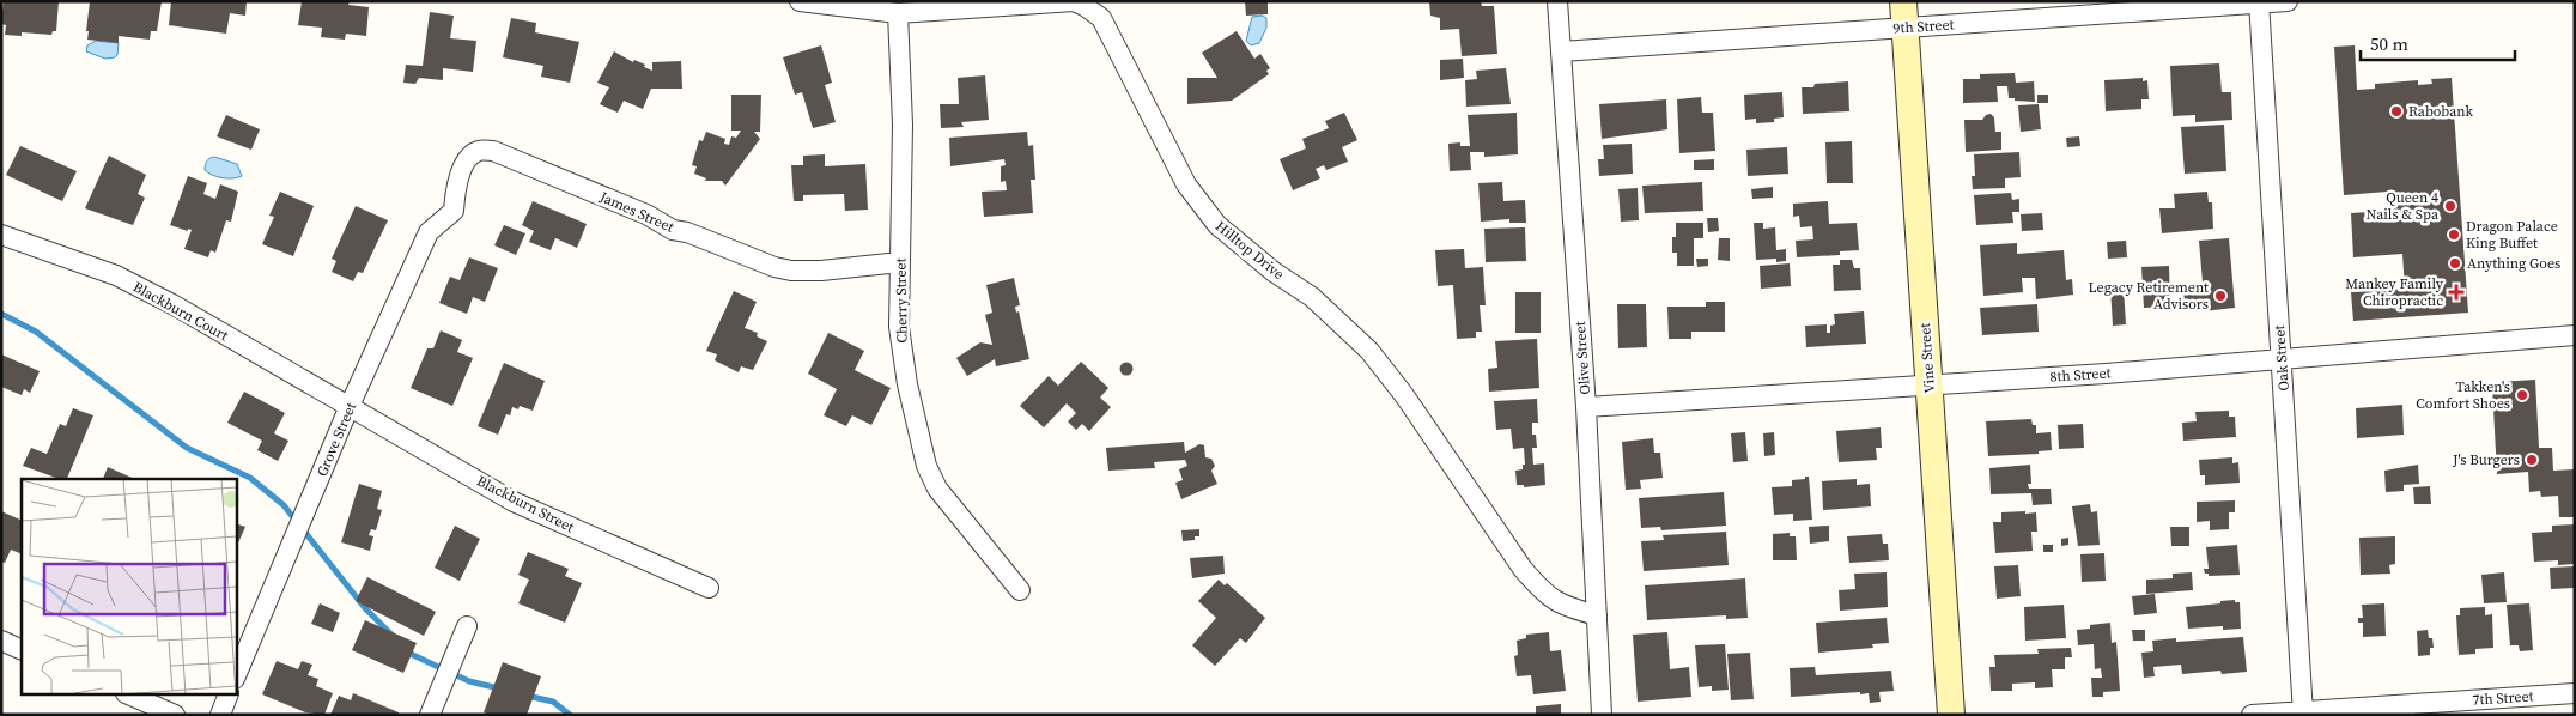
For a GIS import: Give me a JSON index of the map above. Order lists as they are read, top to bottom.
{
  "streets": {
    "street": [
      "9th Street",
      "James Street",
      "Hilltop Drive",
      "Cherry Street",
      "Blackburn Court",
      "Olive Street",
      "Vine Street",
      "Oak Street",
      "8th Street",
      "Grove Street",
      "Blackburn Street",
      "7th Street"
    ]
  },
  "crossings": [
    ["9th Street", "Olive Street"],
    ["9th Street", "Vine Street"],
    ["9th Street", "Oak Street"],
    ["James Street", "Cherry Street"],
    ["James Street", "Grove Street"],
    ["Hilltop Drive", "Cherry Street"],
    ["Hilltop Drive", "Olive Street"],
    ["Blackburn Court", "Grove Street"],
    ["Blackburn Court", "Blackburn Street"],
    ["Olive Street", "8th Street"],
    ["Vine Street", "8th Street"],
    ["Oak Street", "8th Street"],
    ["Oak Street", "7th Street"],
    ["Grove Street", "Blackburn Street"]
  ],
  "places": {
    "other": [
      "Rabobank",
      "Queen 4 Nails & Spa",
      "Dragon Palace King Buffet",
      "Anything Goes",
      "Legacy Retirement Advisors",
      "Takken's Comfort Shoes",
      "J's Burgers"
    ],
    "health": ["Mankey Family Chiropractic"]
  },
  "scale_bar": "50 m"
}
